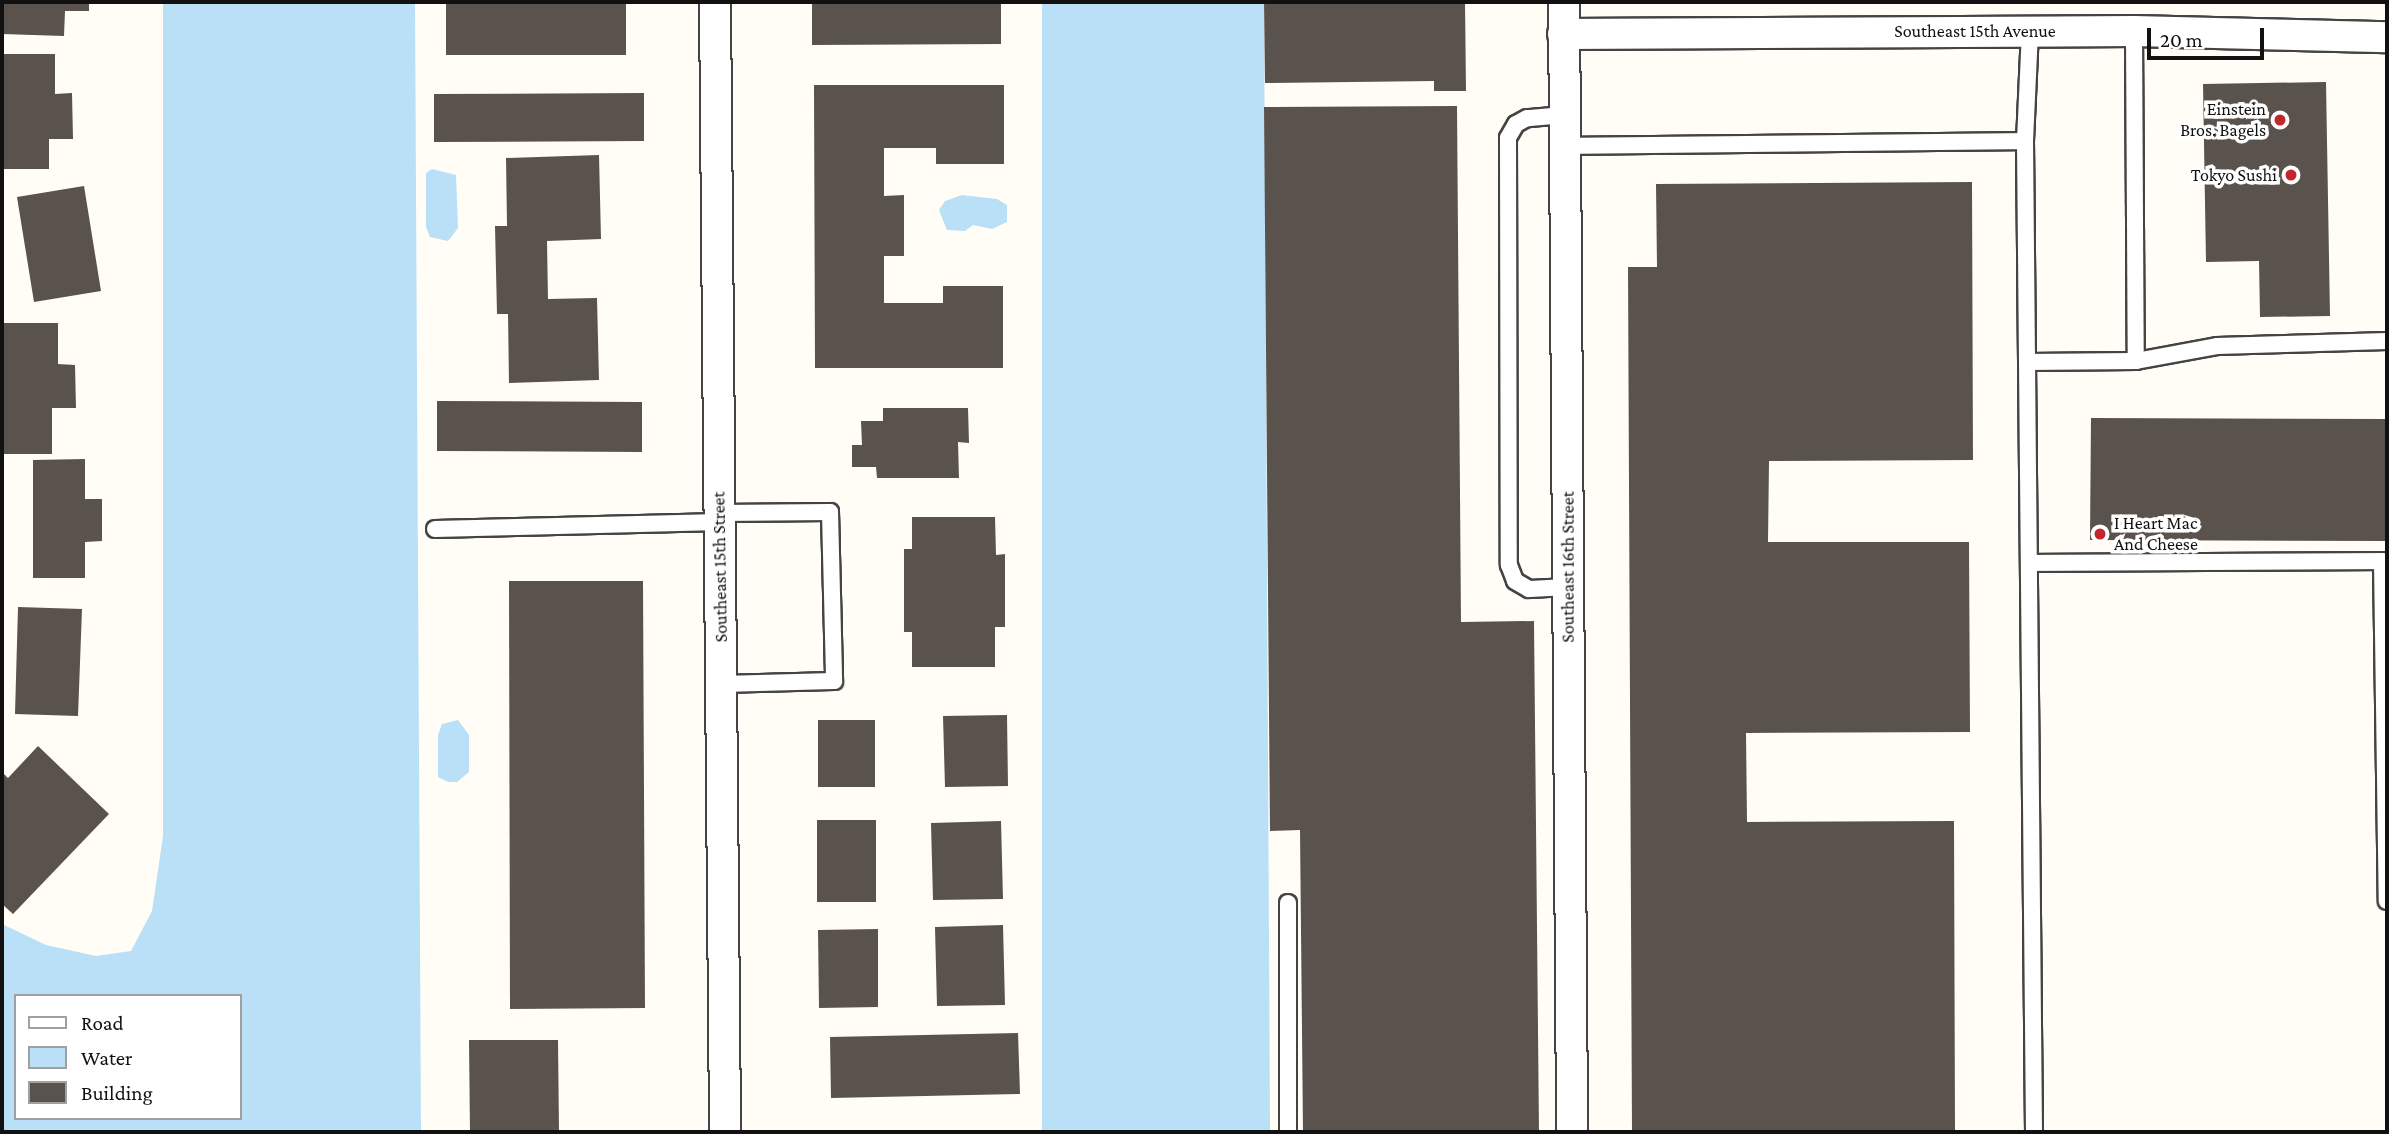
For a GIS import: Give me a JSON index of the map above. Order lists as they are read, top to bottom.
{
  "streets": {
    "street": ["Southeast 15th Avenue", "Southeast 15th Street", "Southeast 16th Street"]
  },
  "crossings": [
    ["Southeast 15th Avenue", "Southeast 16th Street"]
  ],
  "places": ["Einstein Bros. Bagels", "Tokyo Sushi", "I Heart Mac And Cheese"],
  "legend": ["Road", "Water", "Building"],
  "scale_bar": "20 m"
}
